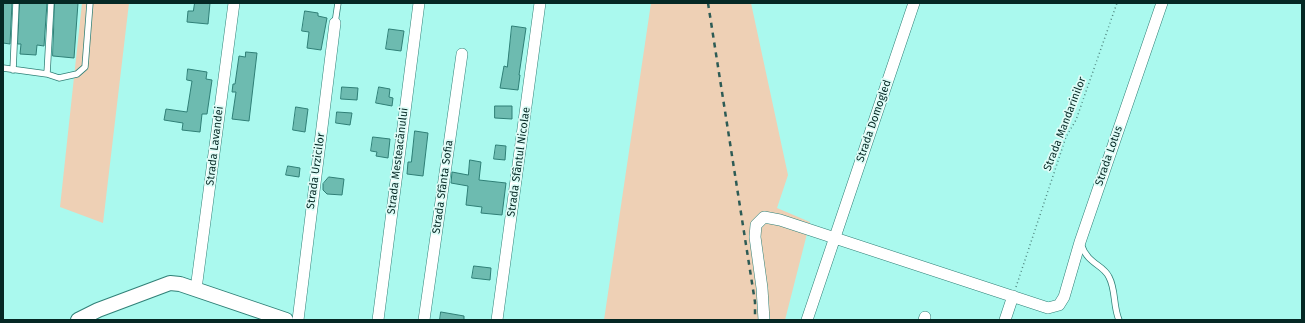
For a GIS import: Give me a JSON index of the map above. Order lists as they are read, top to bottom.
{
  "streets": {
    "street": [
      "Strada Domogled",
      "Strada Lavandei",
      "Strada Lotus",
      "Strada Mesteacănului",
      "Strada Sfântul Nicolae",
      "Strada Urzicilor",
      "Strada Sfânta Sofia"
    ],
    "path": ["Strada Mandarinilor"]
  },
  "crossings": [
    ["Strada Mandarinilor", "Strada Lotus"]
  ]
}
